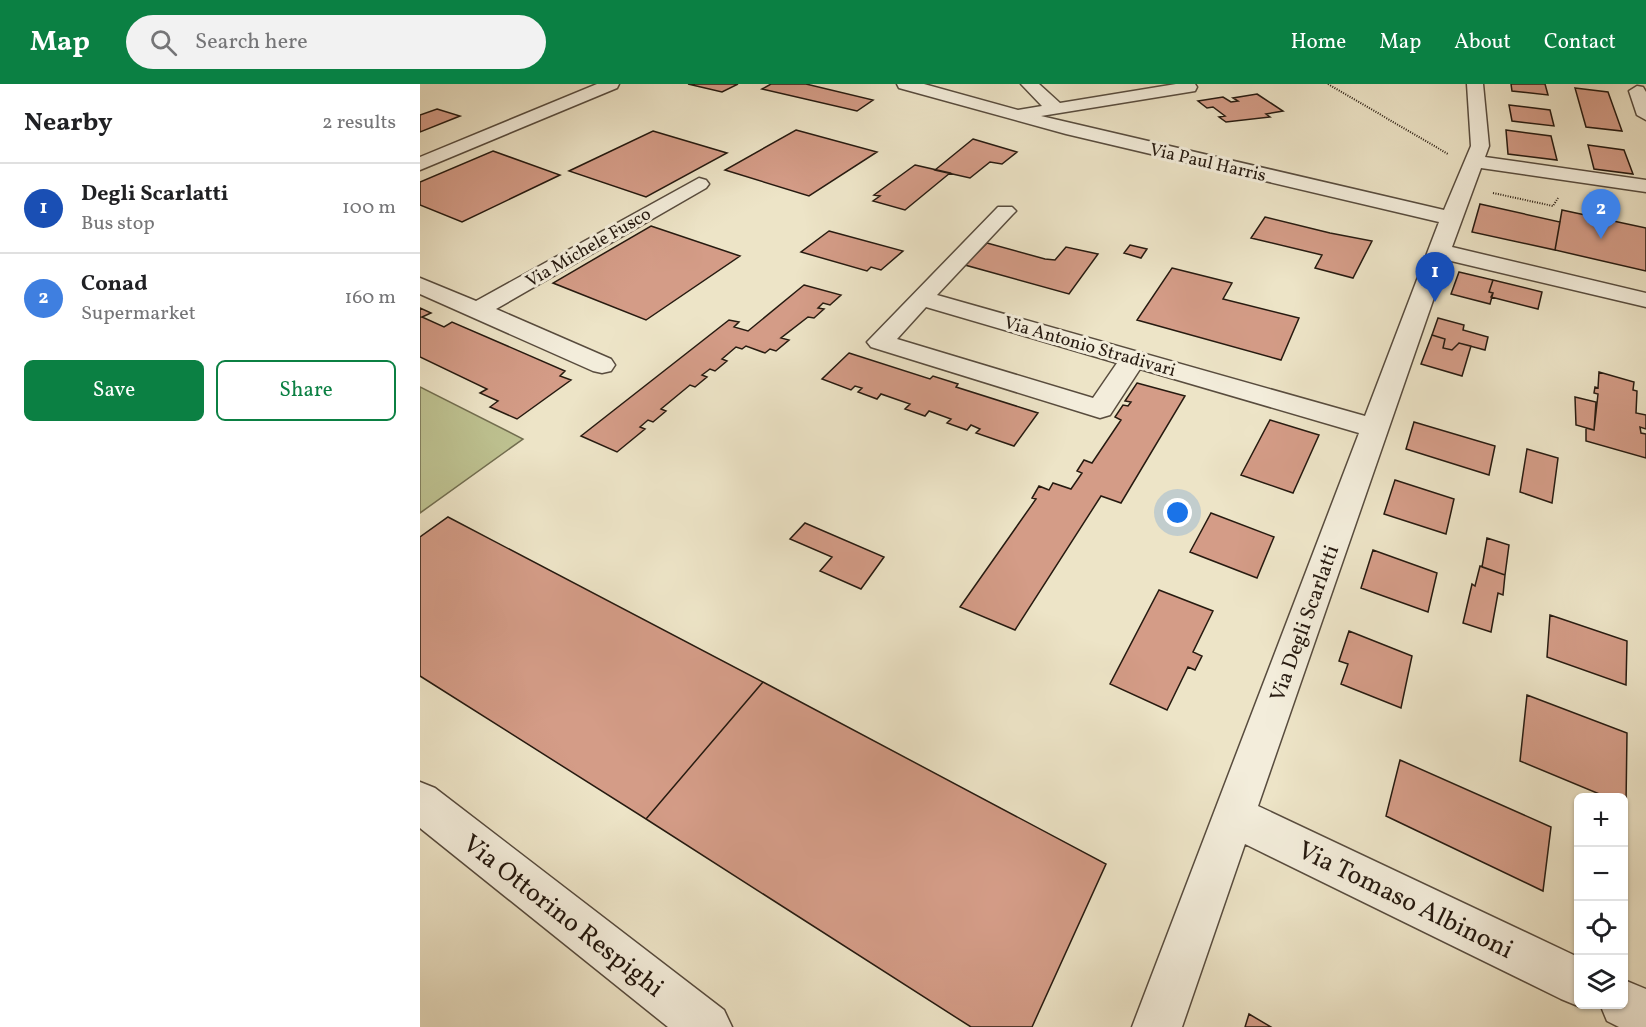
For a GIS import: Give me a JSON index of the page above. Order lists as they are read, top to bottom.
{
  "streets": {
    "street": [
      "Via Paul Harris",
      "Via Michele Fusco",
      "Via Antonio Stradivari",
      "Via Degli Scarlatti",
      "Via Tomaso Albinoni",
      "Via Ottorino Respighi"
    ]
  },
  "crossings": [
    ["Via Paul Harris", "Via Degli Scarlatti"],
    ["Via Antonio Stradivari", "Via Degli Scarlatti"],
    ["Via Degli Scarlatti", "Via Tomaso Albinoni"]
  ],
  "page": {
    "header": "Map",
    "search": "Search here",
    "nav": [
      "Home",
      "Map",
      "About",
      "Contact"
    ],
    "heading": ["Nearby", "2 results"],
    "list": [
      {
        "mark": "1",
        "name": "Degli Scarlatti",
        "note": "Bus stop",
        "value": "100 m"
      },
      {
        "mark": "2",
        "name": "Conad",
        "note": "Supermarket",
        "value": "160 m"
      }
    ],
    "pins": ["2", "1"],
    "buttons": ["Save", "Share"],
    "map_buttons": ["+", "−"]
  }
}
